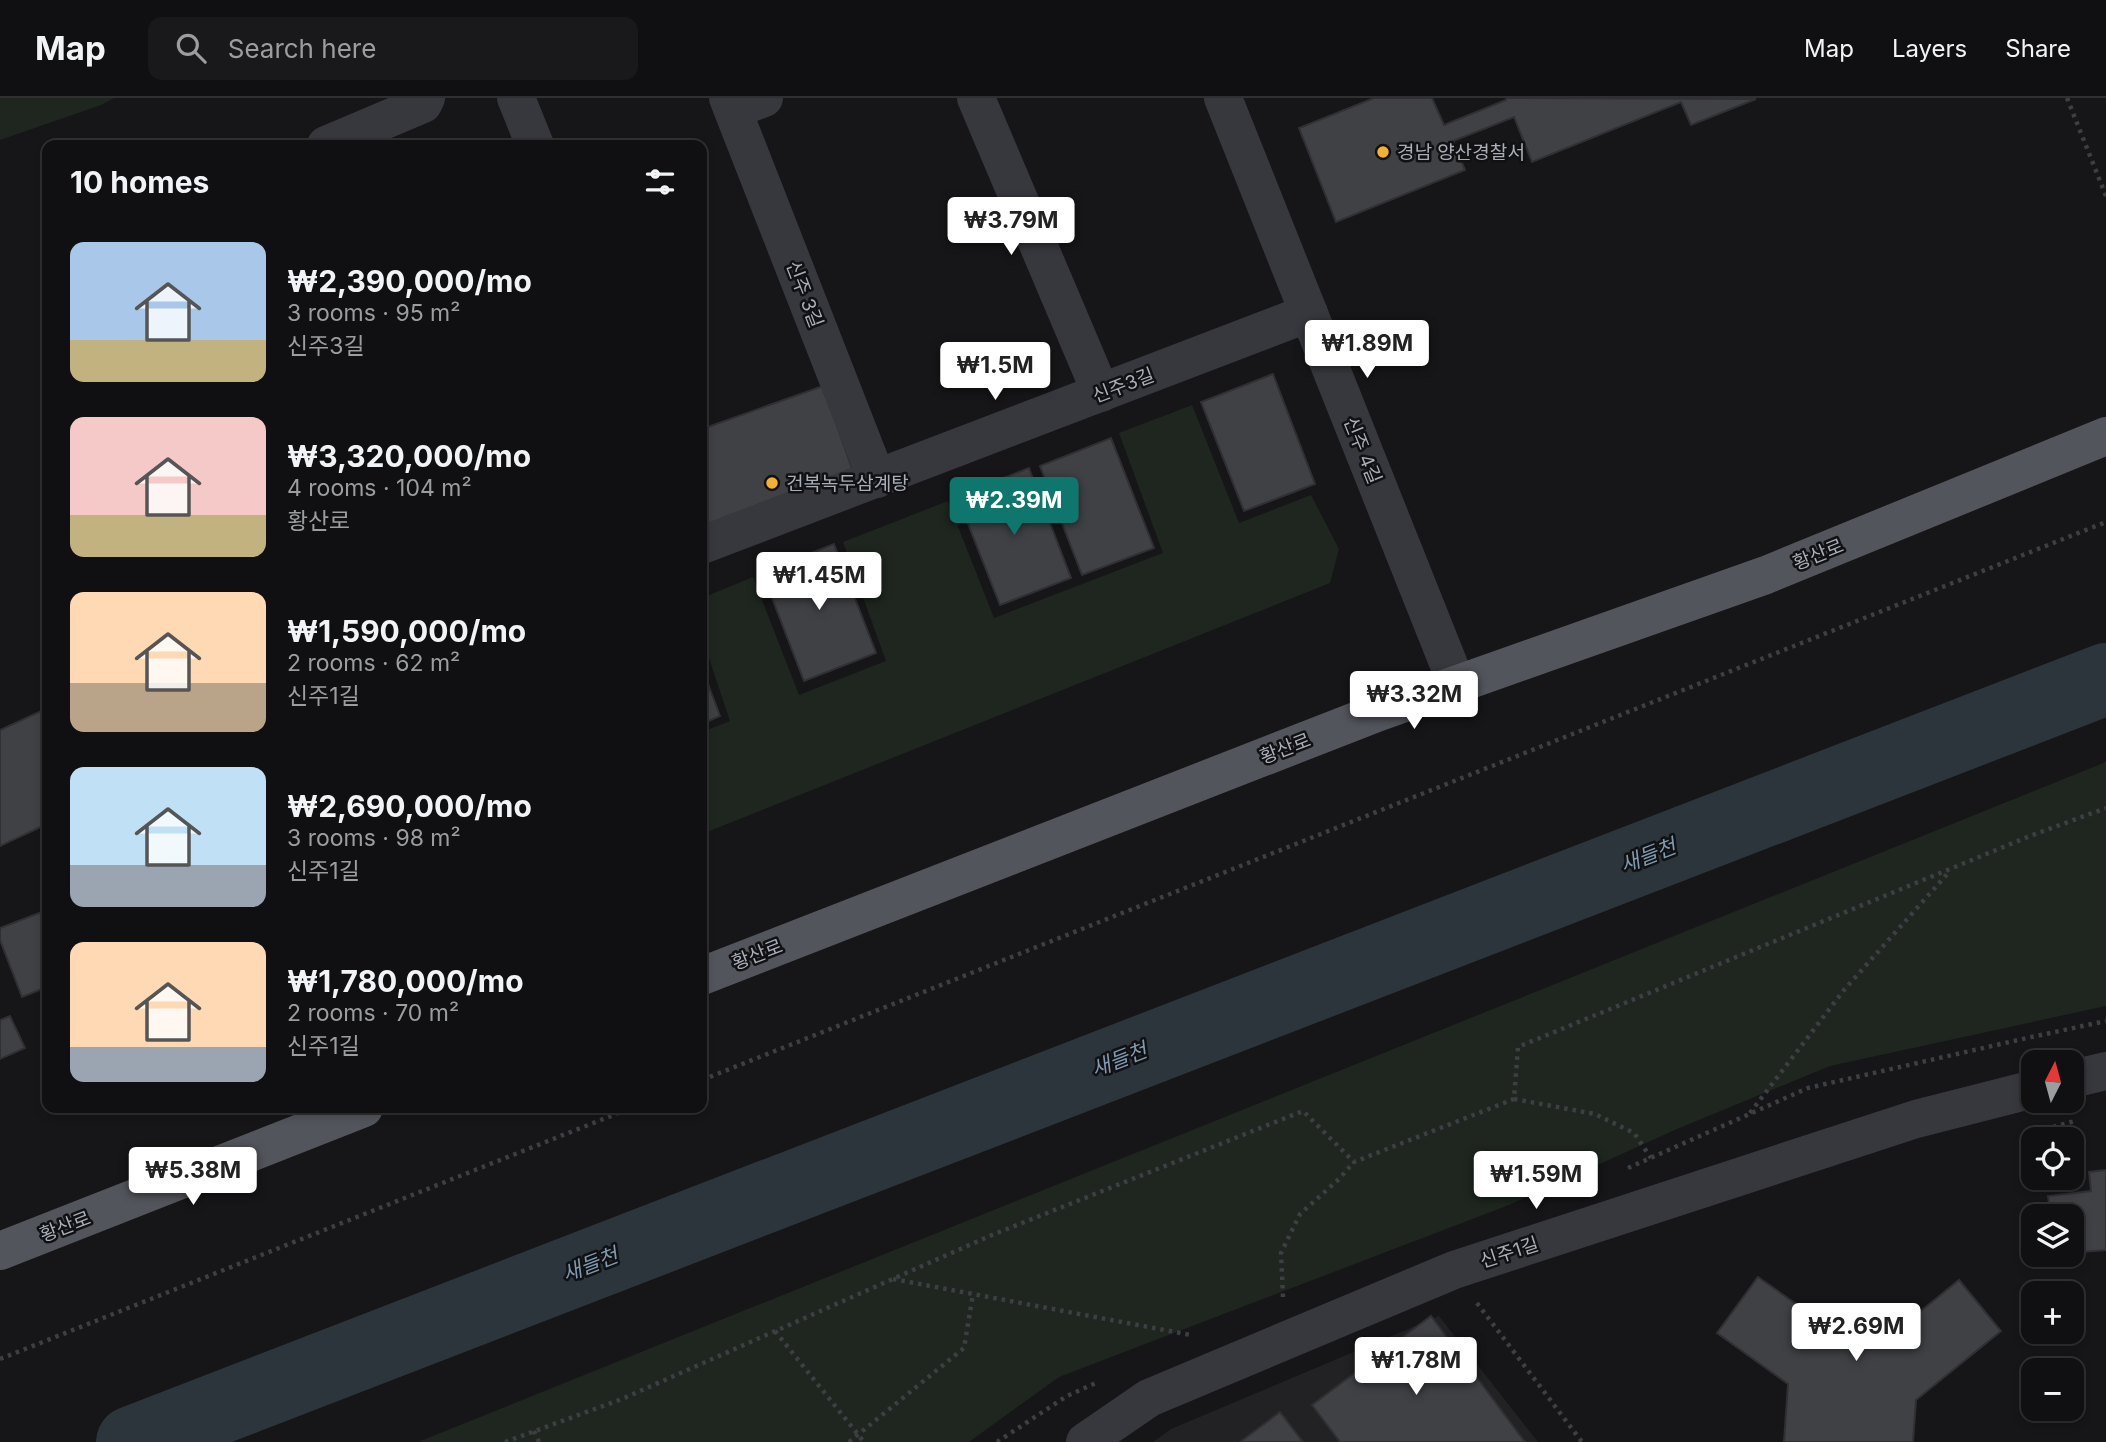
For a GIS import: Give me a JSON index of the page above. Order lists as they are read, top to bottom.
{
  "streets": {
    "main road": ["황산로"],
    "street": [
      "신주 3길",
      "신주3길",
      "신주 4길",
      "신주1길"
    ]
  },
  "crossings": [
    ["신주 3길", "신주3길"],
    ["신주3길", "신주 4길"],
    ["신주 4길", "황산로"]
  ],
  "water": ["새들천"],
  "places": ["경남 양산경찰서", "건복녹두삼계탕"],
  "north": "top",
  "page": {
    "header": "Map",
    "search": "Search here",
    "nav": ["Map", "Layers", "Share"],
    "heading": "10 homes",
    "price": [
      "₩3.79M",
      "₩1.89M",
      "₩1.5M",
      "₩2.39M",
      "₩1.45M",
      "₩3.32M",
      "₩5.38M",
      "₩1.59M",
      "₩2.69M",
      "₩1.78M"
    ],
    "list": [
      {
        "name": "₩2,390,000/mo",
        "note": "3 rooms · 95 m² · 신주3길"
      },
      {
        "name": "₩3,320,000/mo",
        "note": "4 rooms · 104 m² · 황산로"
      },
      {
        "name": "₩1,590,000/mo",
        "note": "2 rooms · 62 m² · 신주1길"
      },
      {
        "name": "₩2,690,000/mo",
        "note": "3 rooms · 98 m² · 신주1길"
      },
      {
        "name": "₩1,780,000/mo",
        "note": "2 rooms · 70 m² · 신주1길"
      }
    ],
    "map_buttons": ["+", "−"]
  }
}
